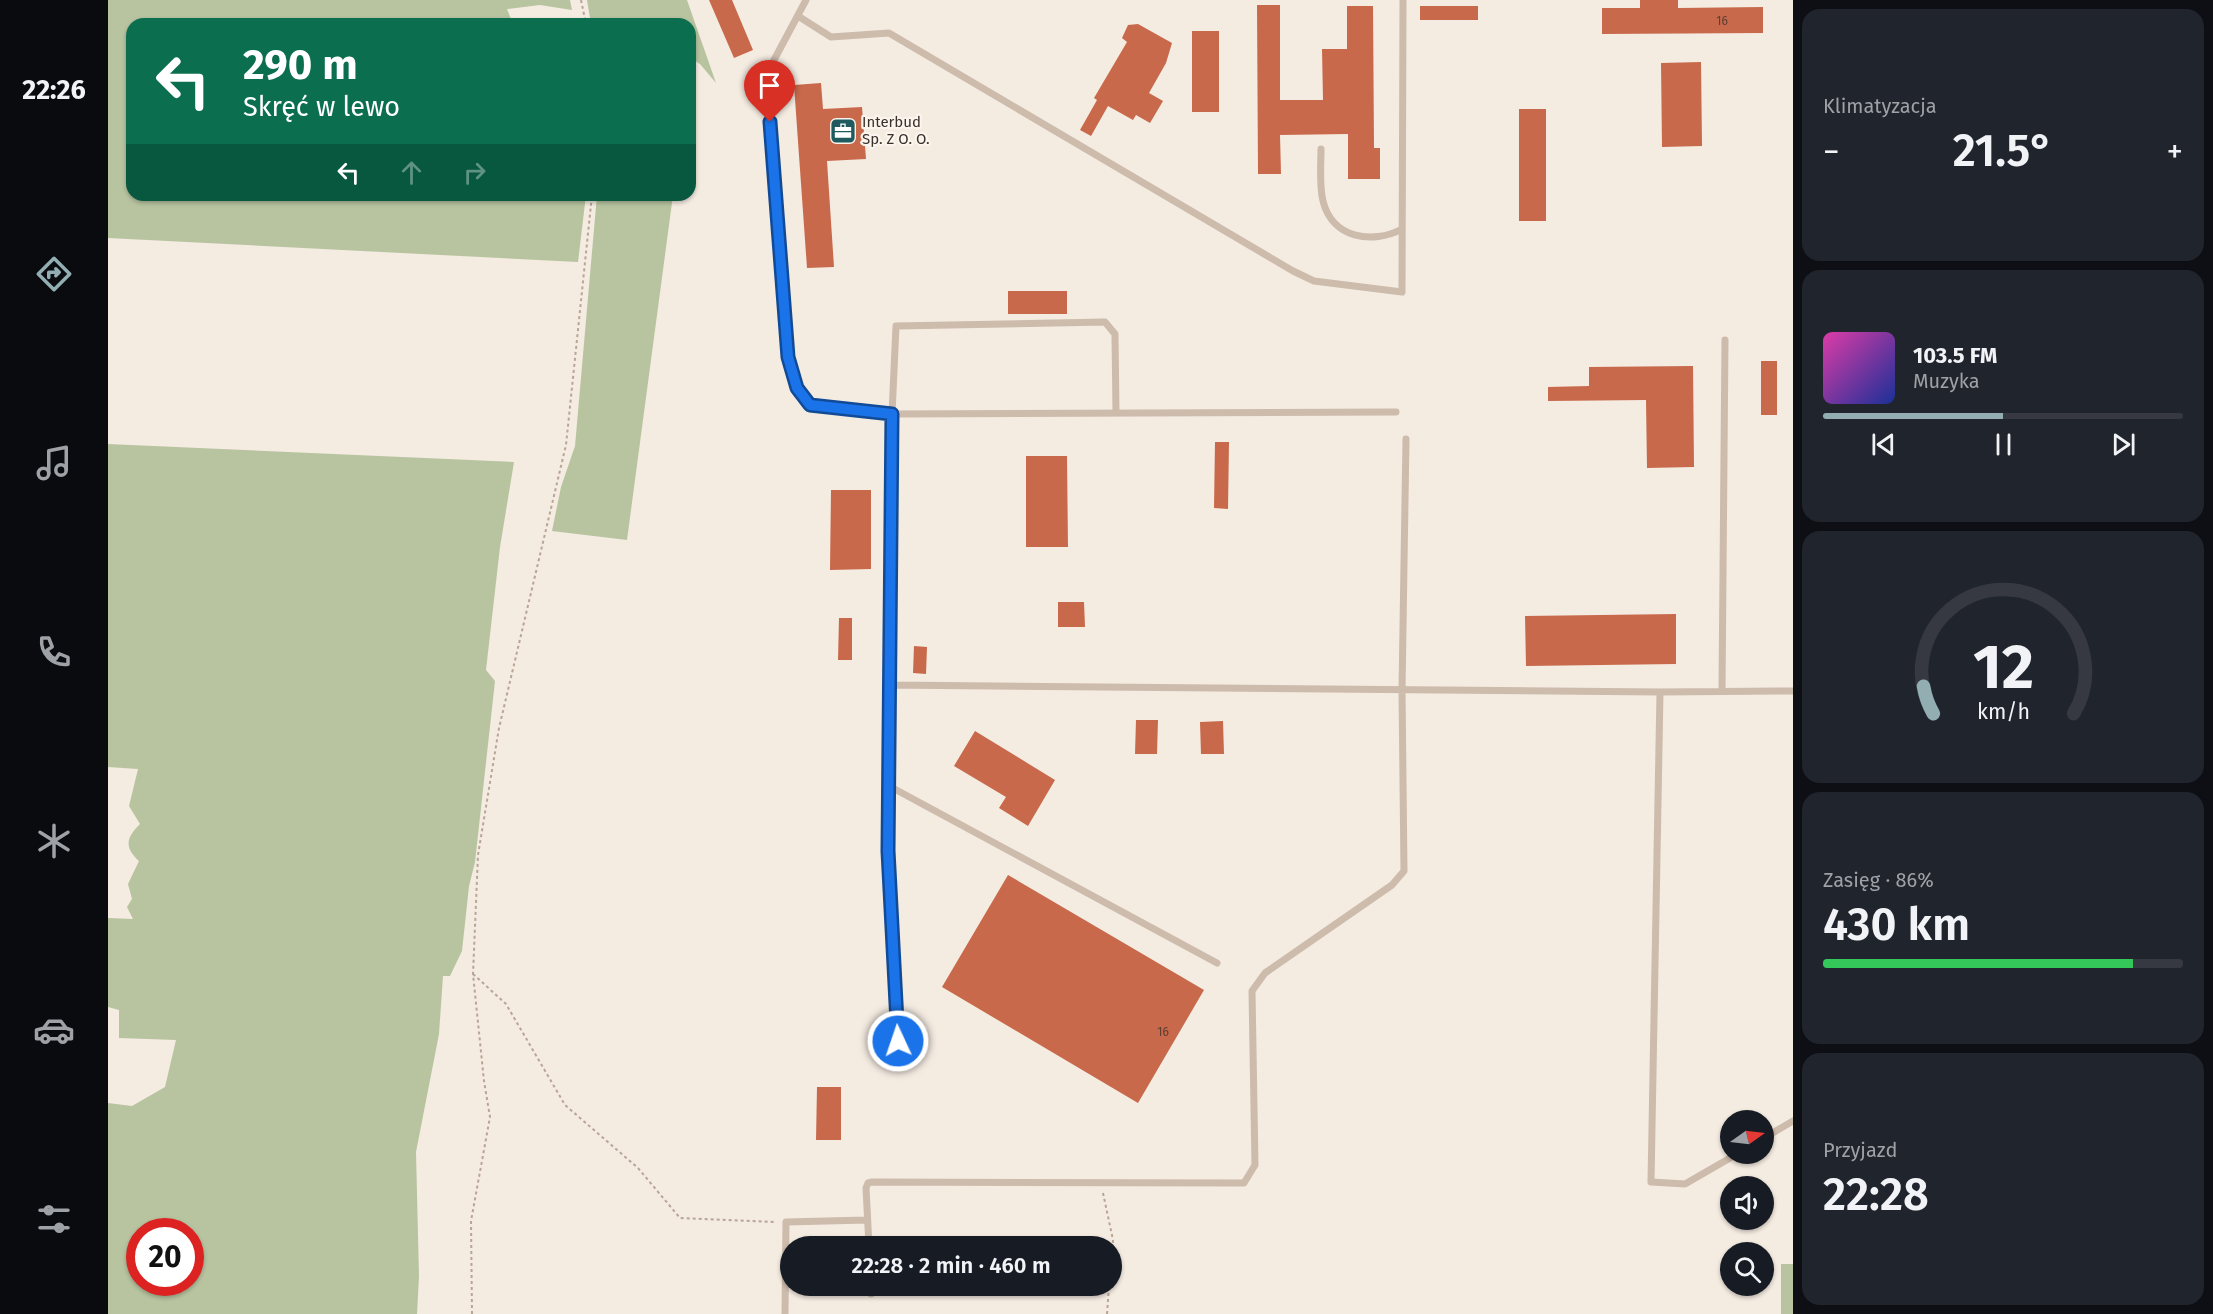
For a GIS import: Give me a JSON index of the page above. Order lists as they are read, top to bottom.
{
  "places": {
    "office": ["Interbud Sp. Z O. O."]
  },
  "house_numbers": ["16", "16"],
  "north": "right",
  "page": {
    "tabs": "22:26",
    "tile": [
      "Klimatyzacja",
      ["Zasięg · 86%", "430 km"],
      ["Przyjazd", "22:28"]
    ],
    "turn": ["290 m", "Skręć w lewo"],
    "heat": ["−", "21.5°", "+"],
    "song": ["103.5 FM", "Muzyka"],
    "limit": "20",
    "trip": "22:28 · 2 min · 460 m",
    "gauge": ["12", "km/h"]
  }
}
